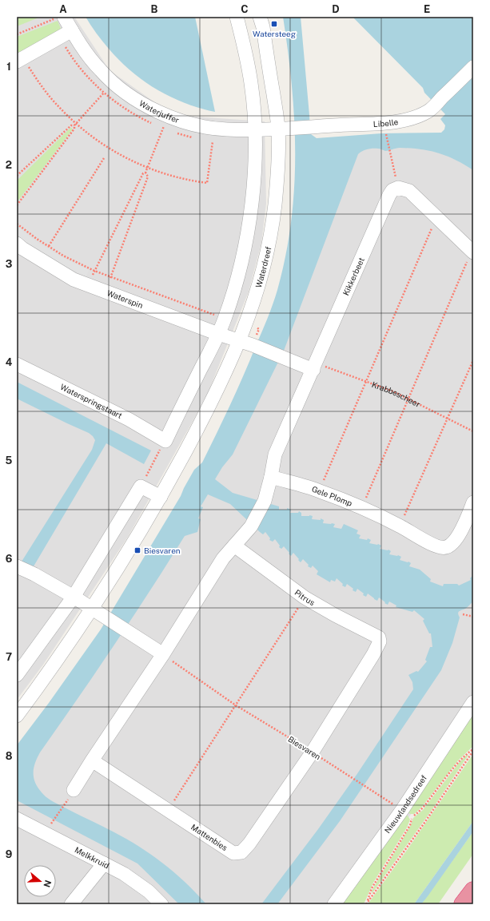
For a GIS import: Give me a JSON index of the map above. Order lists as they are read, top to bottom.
{
  "streets": {
    "street": [
      "Waterjuffer",
      "Libelle",
      "Waterdreef",
      "Kikkerbeet",
      "Waterspin",
      "Waterspringstaart",
      "Gele Plomp",
      "Pitrus",
      "Nieuwlandsedreef",
      "Mattenbies",
      "Melkkruid"
    ],
    "path": ["Krabbescheer", "Biesvaren"]
  },
  "crossings": [
    ["Waterjuffer", "Libelle"],
    ["Waterjuffer", "Waterdreef"],
    ["Libelle", "Waterdreef"],
    ["Waterdreef", "Waterspin"],
    ["Kikkerbeet", "Krabbescheer"],
    ["Pitrus", "Biesvaren"],
    ["Pitrus", "Mattenbies"],
    ["Biesvaren", "Mattenbies"]
  ],
  "places": {
    "transit": ["Watersteeg", "Biesvaren"]
  },
  "north": "right",
  "grid": {
    "columns": [
      "A",
      "B",
      "C",
      "D",
      "E"
    ],
    "rows": [
      "1",
      "2",
      "3",
      "4",
      "5",
      "6",
      "7",
      "8",
      "9"
    ]
  }
}
